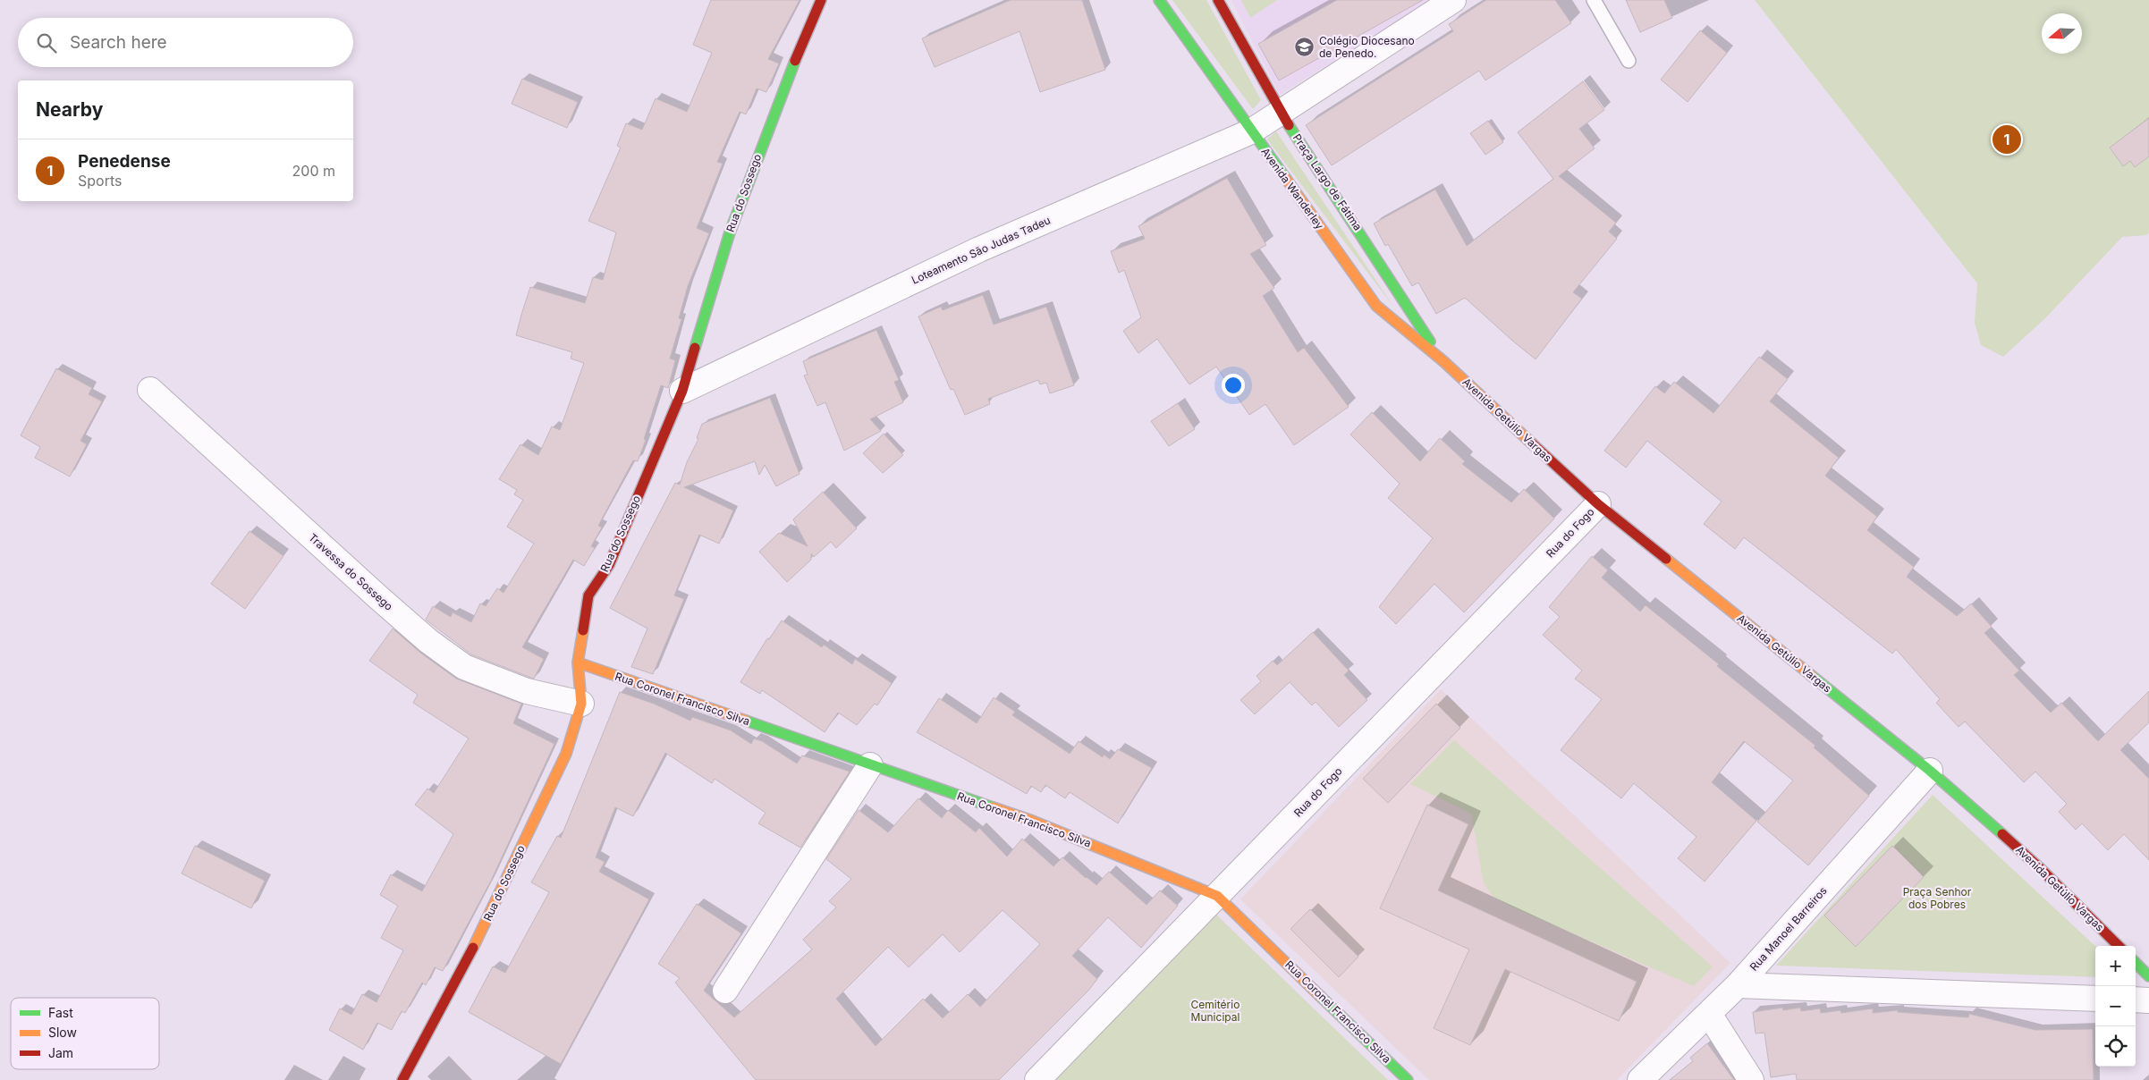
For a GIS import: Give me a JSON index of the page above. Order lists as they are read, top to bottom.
{
  "streets": {
    "street": [
      "Praça Largo de Fátima",
      "Avenida Wanderley",
      "Rua do Sossego",
      "Loteamento São Judas Tadeu",
      "Avenida Getúlio Vargas",
      "Rua do Fogo",
      "Travessa do Sossego",
      "Rua Coronel Francisco Silva",
      "Rua Manoel Barreiros"
    ]
  },
  "crossings": [
    ["Praça Largo de Fátima", "Avenida Wanderley"],
    ["Praça Largo de Fátima", "Loteamento São Judas Tadeu"],
    ["Praça Largo de Fátima", "Avenida Getúlio Vargas"],
    ["Avenida Wanderley", "Loteamento São Judas Tadeu"],
    ["Avenida Wanderley", "Avenida Getúlio Vargas"],
    ["Rua do Sossego", "Loteamento São Judas Tadeu"],
    ["Rua do Sossego", "Travessa do Sossego"],
    ["Rua do Sossego", "Rua Coronel Francisco Silva"],
    ["Avenida Getúlio Vargas", "Rua do Fogo"],
    ["Avenida Getúlio Vargas", "Rua Manoel Barreiros"],
    ["Rua do Fogo", "Rua Coronel Francisco Silva"]
  ],
  "parks": ["Praça Senhor dos Pobres", "Cemitério Municipal"],
  "places": {
    "school or university": ["Colégio Diocesano de Penedo."]
  },
  "legend": ["Fast", "Slow", "Jam"],
  "north": "left",
  "page": {
    "search": "Search here",
    "heading": "Nearby",
    "pins": "1",
    "list": [
      {
        "mark": "1",
        "name": "Penedense",
        "note": "Sports",
        "value": "200 m"
      }
    ],
    "map_buttons": ["+", "−"]
  }
}
